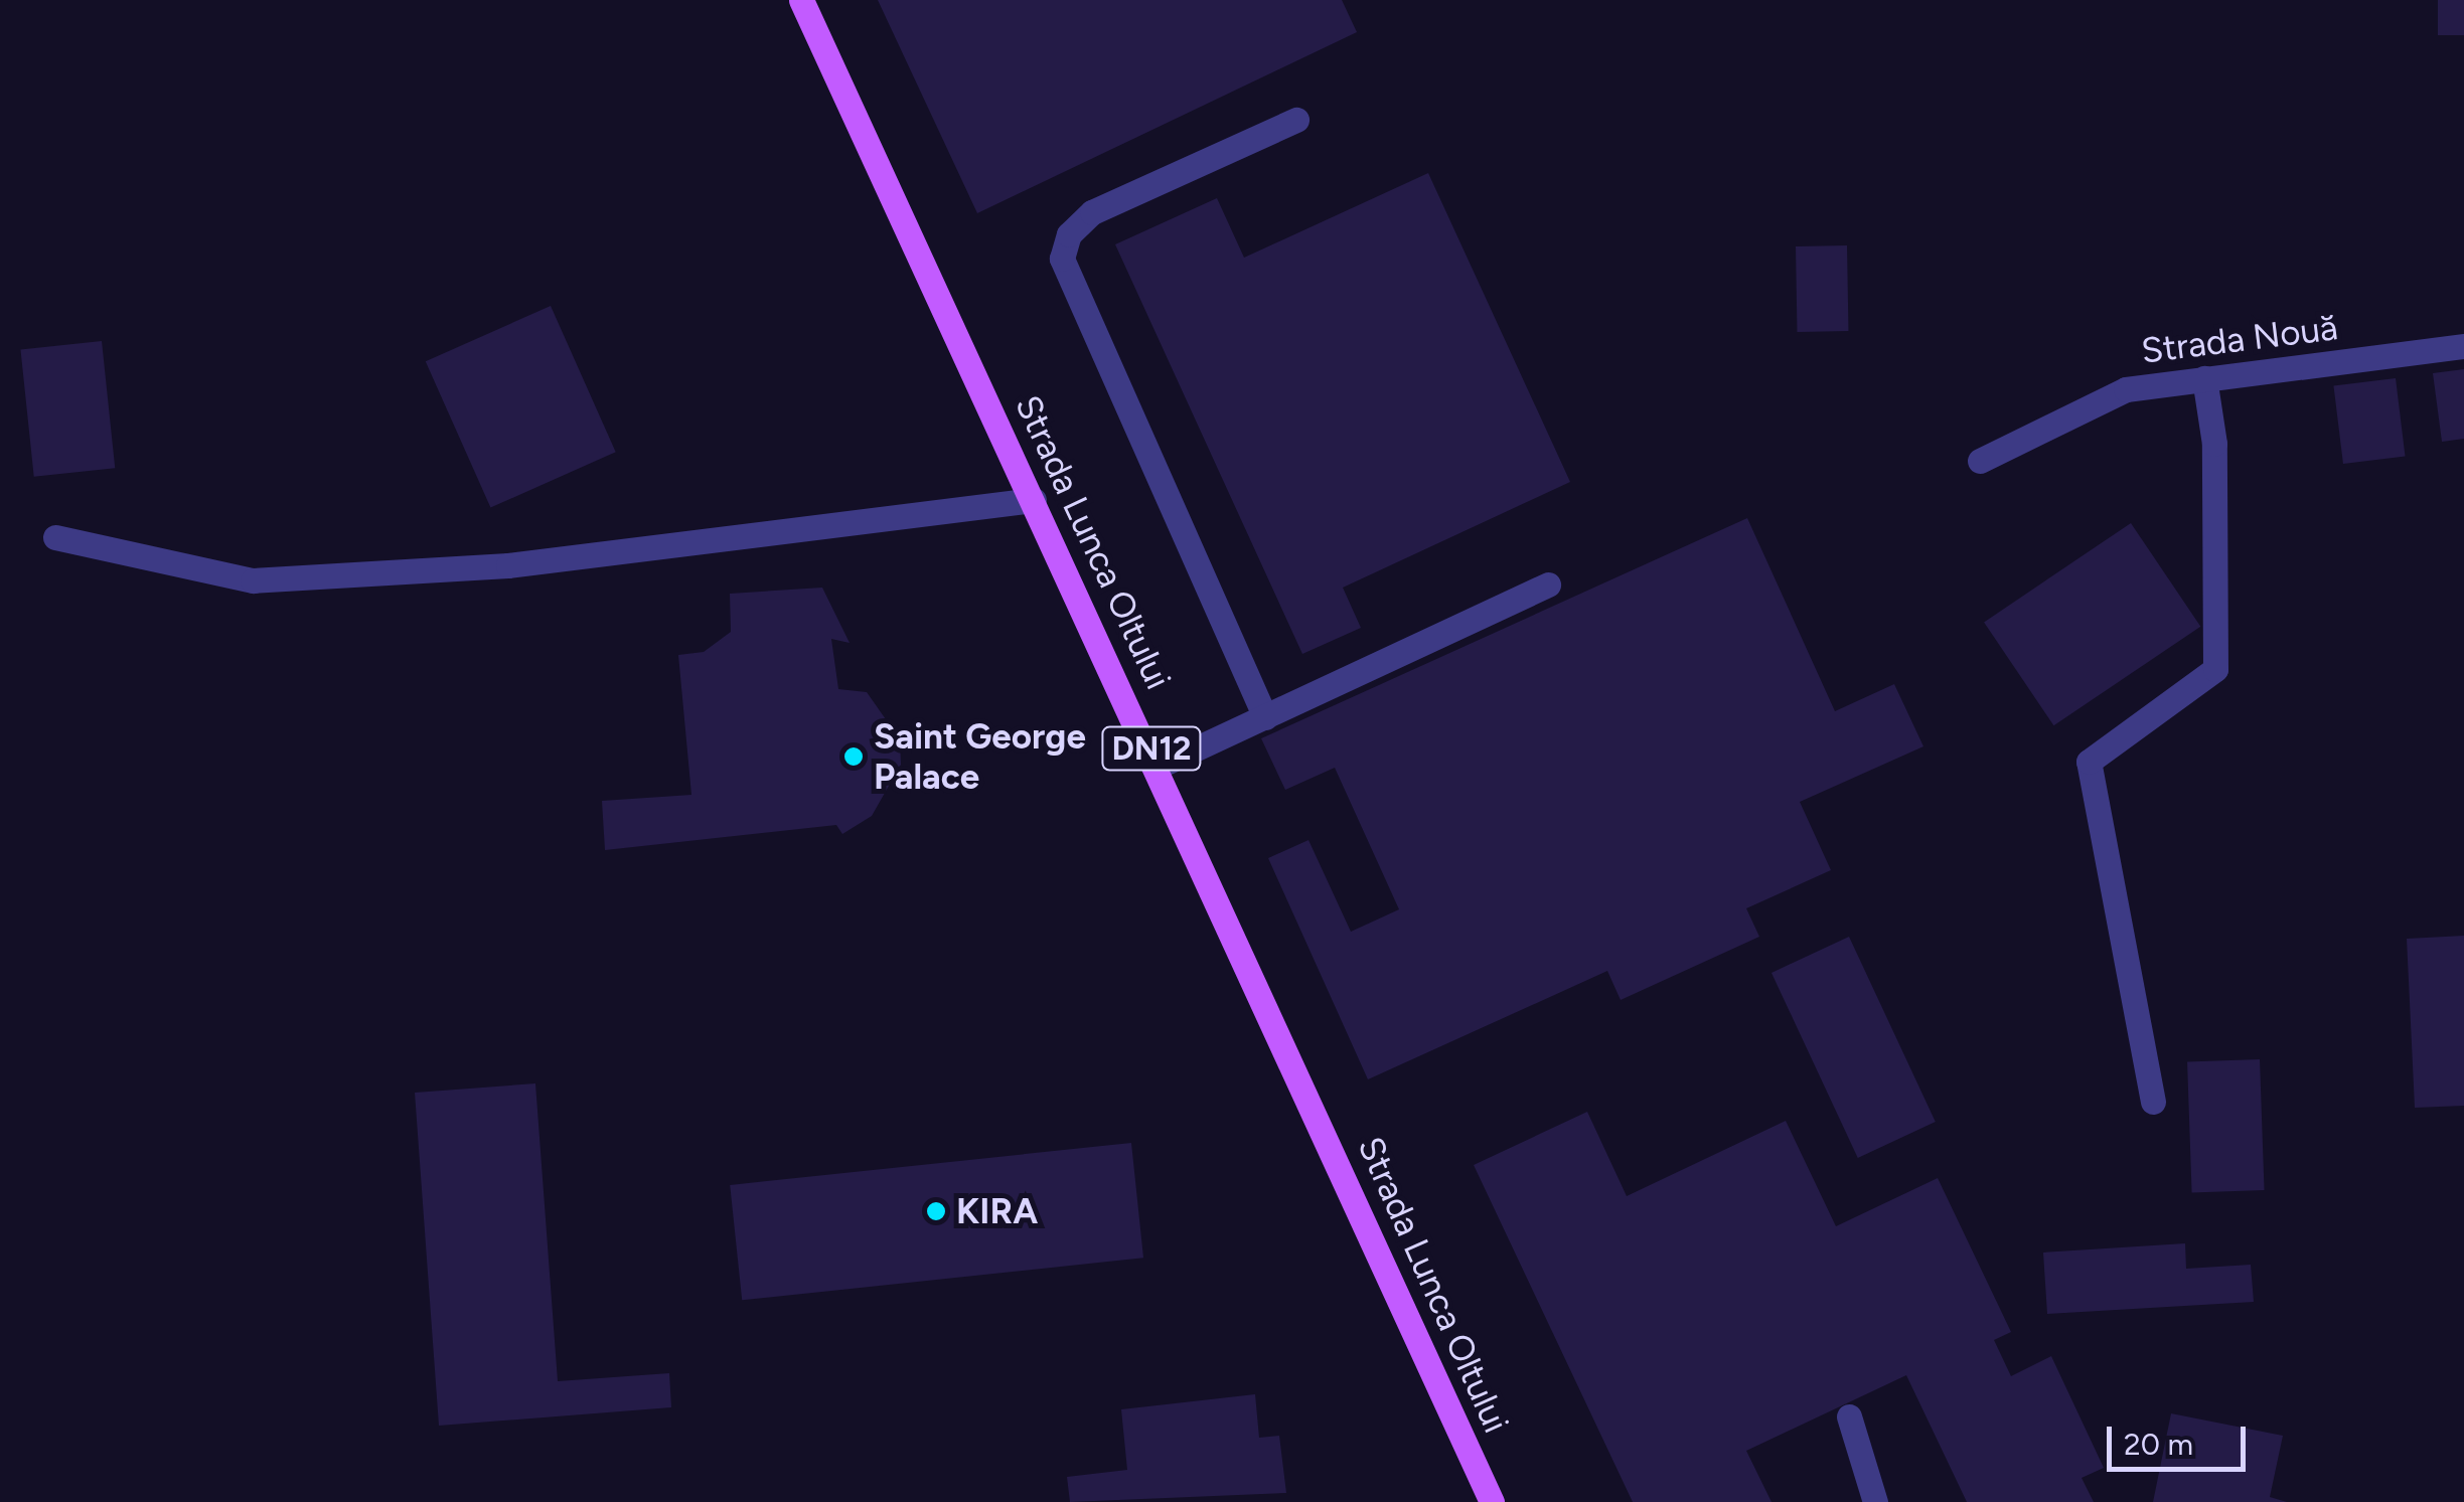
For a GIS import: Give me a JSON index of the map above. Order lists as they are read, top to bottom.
{
  "streets": {
    "main road": ["Strada Lunca Oltului", "DN12"],
    "street": ["Strada Nouă"]
  },
  "places": ["Saint George Palace", "KIRA"],
  "scale_bar": "20 m"
}
